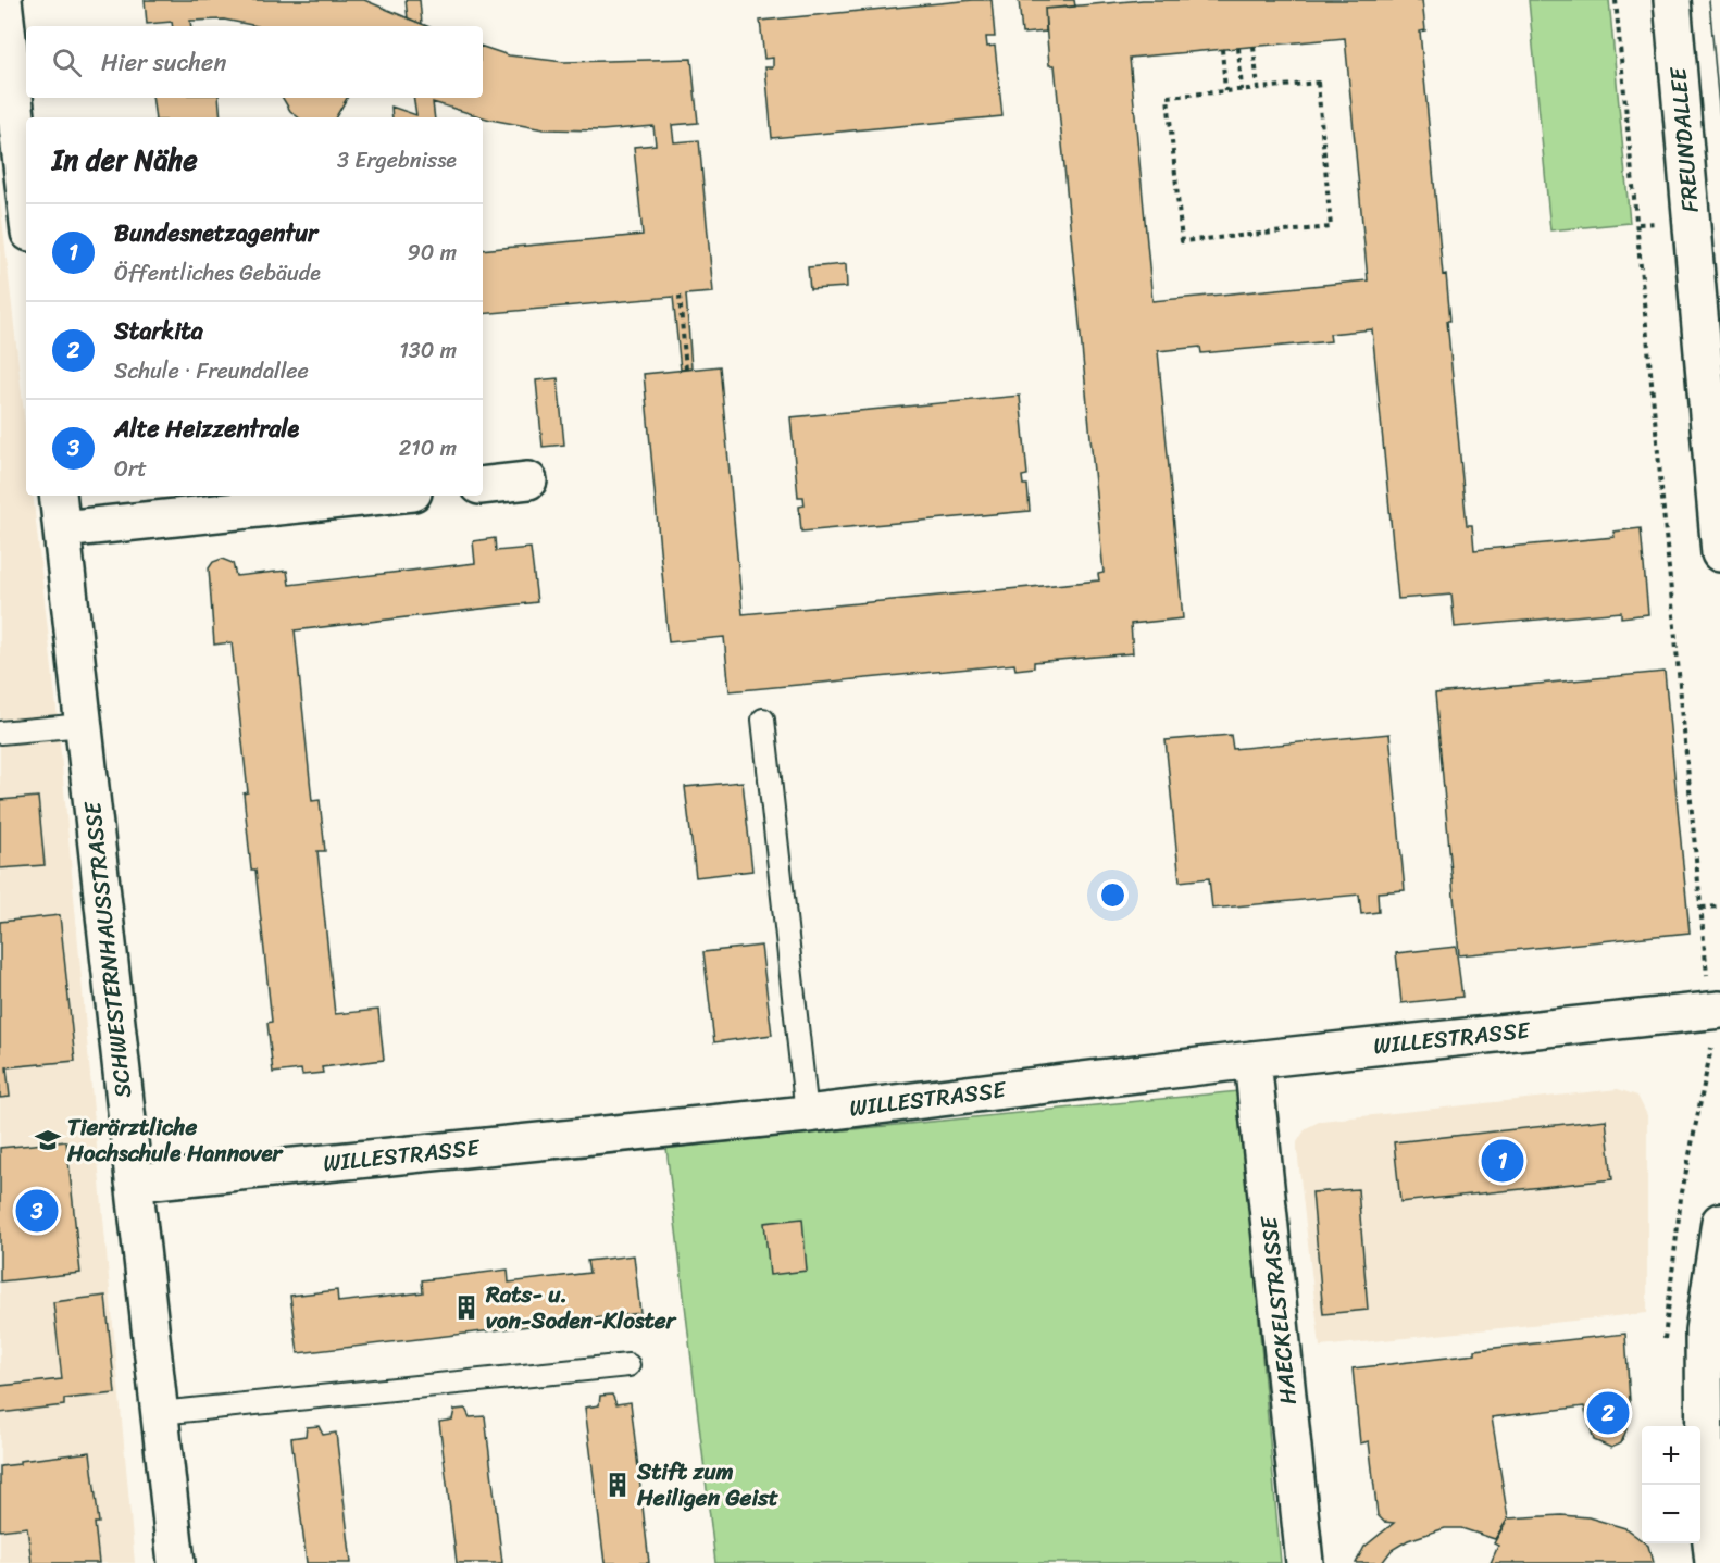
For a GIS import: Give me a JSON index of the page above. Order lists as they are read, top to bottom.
{
  "streets": {
    "street": [
      "FREUNDALLEE",
      "SCHWESTERNHAUSSTRASSE",
      "WILLESTRASSE",
      "HAECKELSTRASSE"
    ]
  },
  "crossings": [
    ["SCHWESTERNHAUSSTRASSE", "WILLESTRASSE"],
    ["WILLESTRASSE", "HAECKELSTRASSE"]
  ],
  "places": {
    "school or university": ["Tierärztliche Hochschule Hannover"],
    "building": ["Rats- u. von-Soden-Kloster", "Stift zum Heiligen Geist"]
  },
  "page": {
    "search": "Hier suchen",
    "heading": ["In der Nähe", "3 Ergebnisse"],
    "list": [
      {
        "mark": "1",
        "name": "Bundesnetzagentur",
        "note": "Öffentliches Gebäude",
        "value": "90 m"
      },
      {
        "mark": "2",
        "name": "Starkita",
        "note": "Schule · Freundallee",
        "value": "130 m"
      },
      {
        "mark": "3",
        "name": "Alte Heizzentrale",
        "note": "Ort",
        "value": "210 m"
      }
    ],
    "pins": ["1", "3", "2"],
    "map_buttons": ["+", "−"]
  }
}
